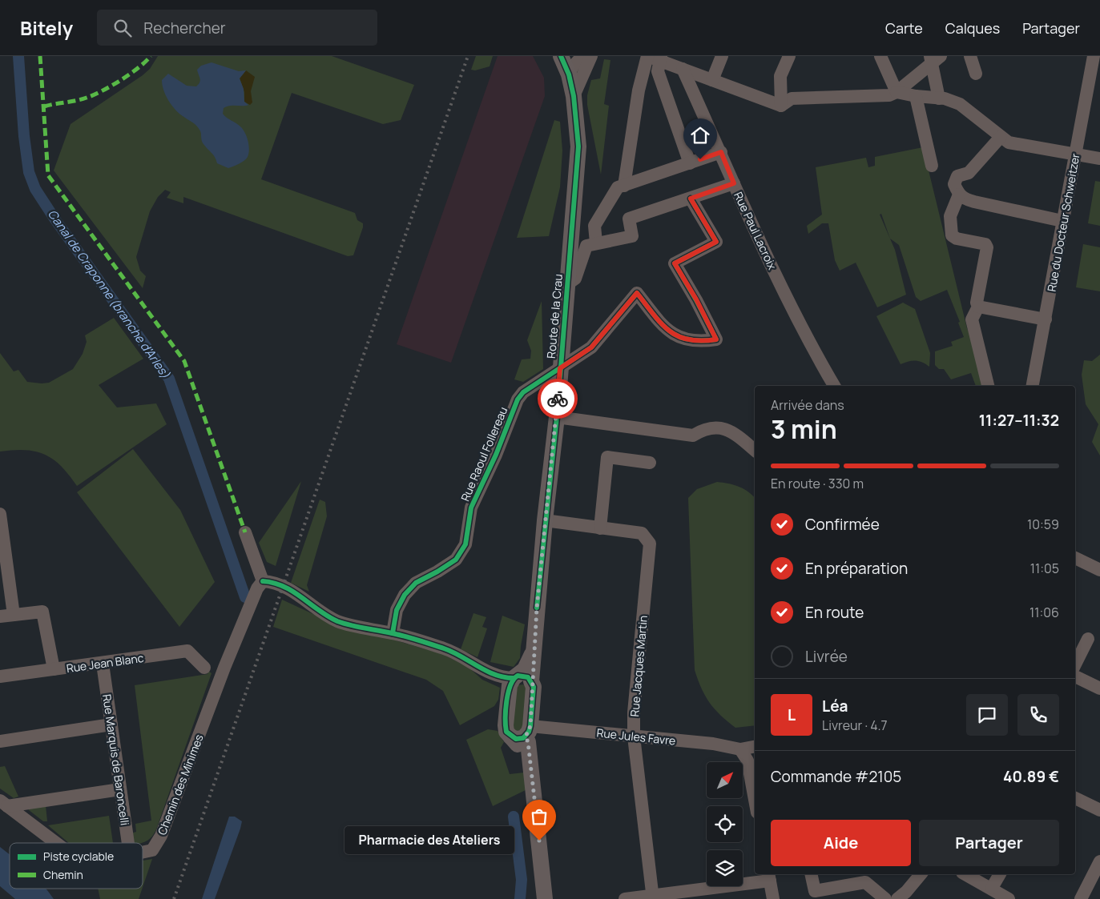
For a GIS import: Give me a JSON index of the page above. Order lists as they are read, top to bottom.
{
  "streets": {
    "main road": ["Route de la Crau"],
    "street": [
      "Rue du Docteur Schweitzer",
      "Rue Paul Lacroix",
      "Rue Raoul Follereau",
      "Rue Jean Blanc",
      "Rue Jacques Martin",
      "Rue Jules Favre",
      "Rue Marquis de Baroncelli",
      "Chemin des Minimes"
    ]
  },
  "crossings": [
    ["Route de la Crau", "Rue Raoul Follereau"],
    ["Route de la Crau", "Rue Jacques Martin"],
    ["Route de la Crau", "Rue Jules Favre"],
    ["Rue Jean Blanc", "Rue Marquis de Baroncelli"],
    ["Rue Jacques Martin", "Rue Jules Favre"]
  ],
  "water": ["Canal de Craponne (branche d'Arles)"],
  "places": ["Pharmacie des Ateliers"],
  "legend": ["Piste cyclable", "Chemin"],
  "north": "top right",
  "page": {
    "header": "Bitely",
    "search": "Rechercher",
    "nav": ["Carte", "Calques", "Partager"],
    "heading": ["3 min", "Arrivée dans", "11:27–11:32"],
    "panel": [
      "Léa",
      "Livreur · 4.7",
      "Commande #2105",
      "40.89 €"
    ],
    "bar": "En route · 330 m",
    "list": [
      ["Confirmée", "10:59"],
      ["En préparation", "11:05"],
      ["En route", "11:06"],
      "Livrée"
    ],
    "round": "L",
    "buttons": ["Aide", "Partager"],
    "bubble": "Pharmacie des Ateliers"
  }
}
